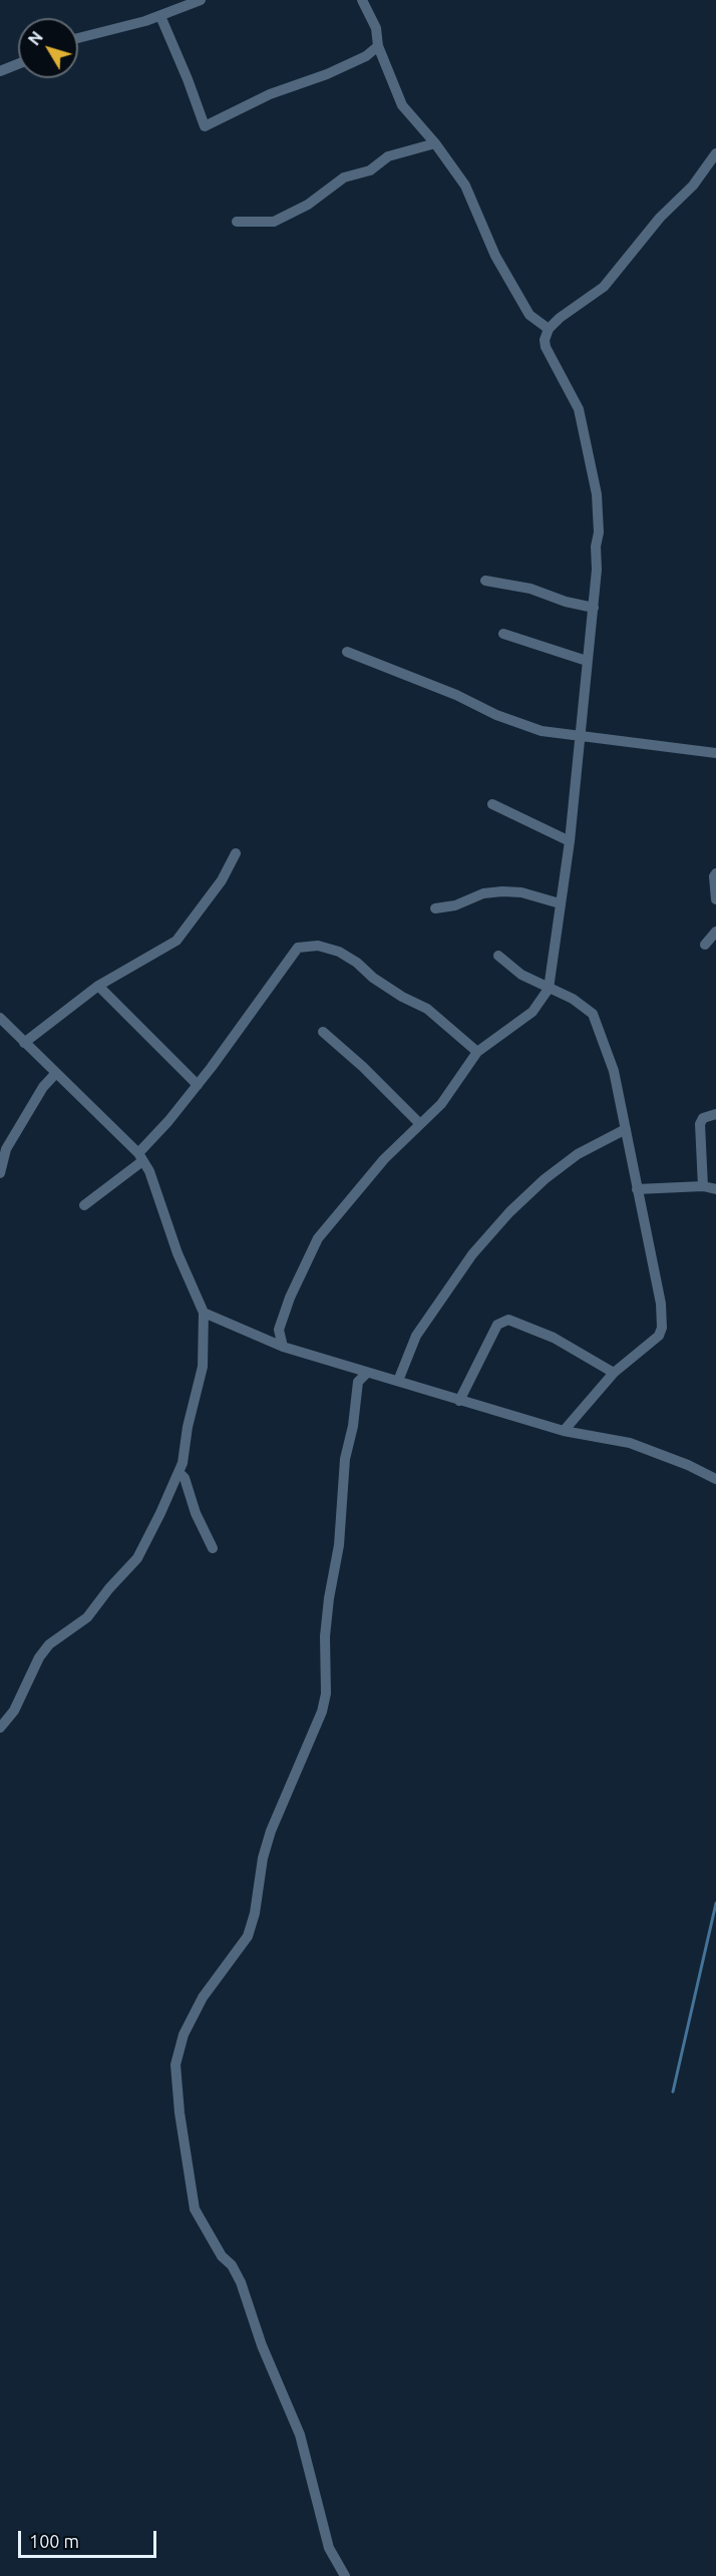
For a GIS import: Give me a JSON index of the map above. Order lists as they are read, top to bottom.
{
  "scale_bar": "100 m",
  "north": "top left"
}
